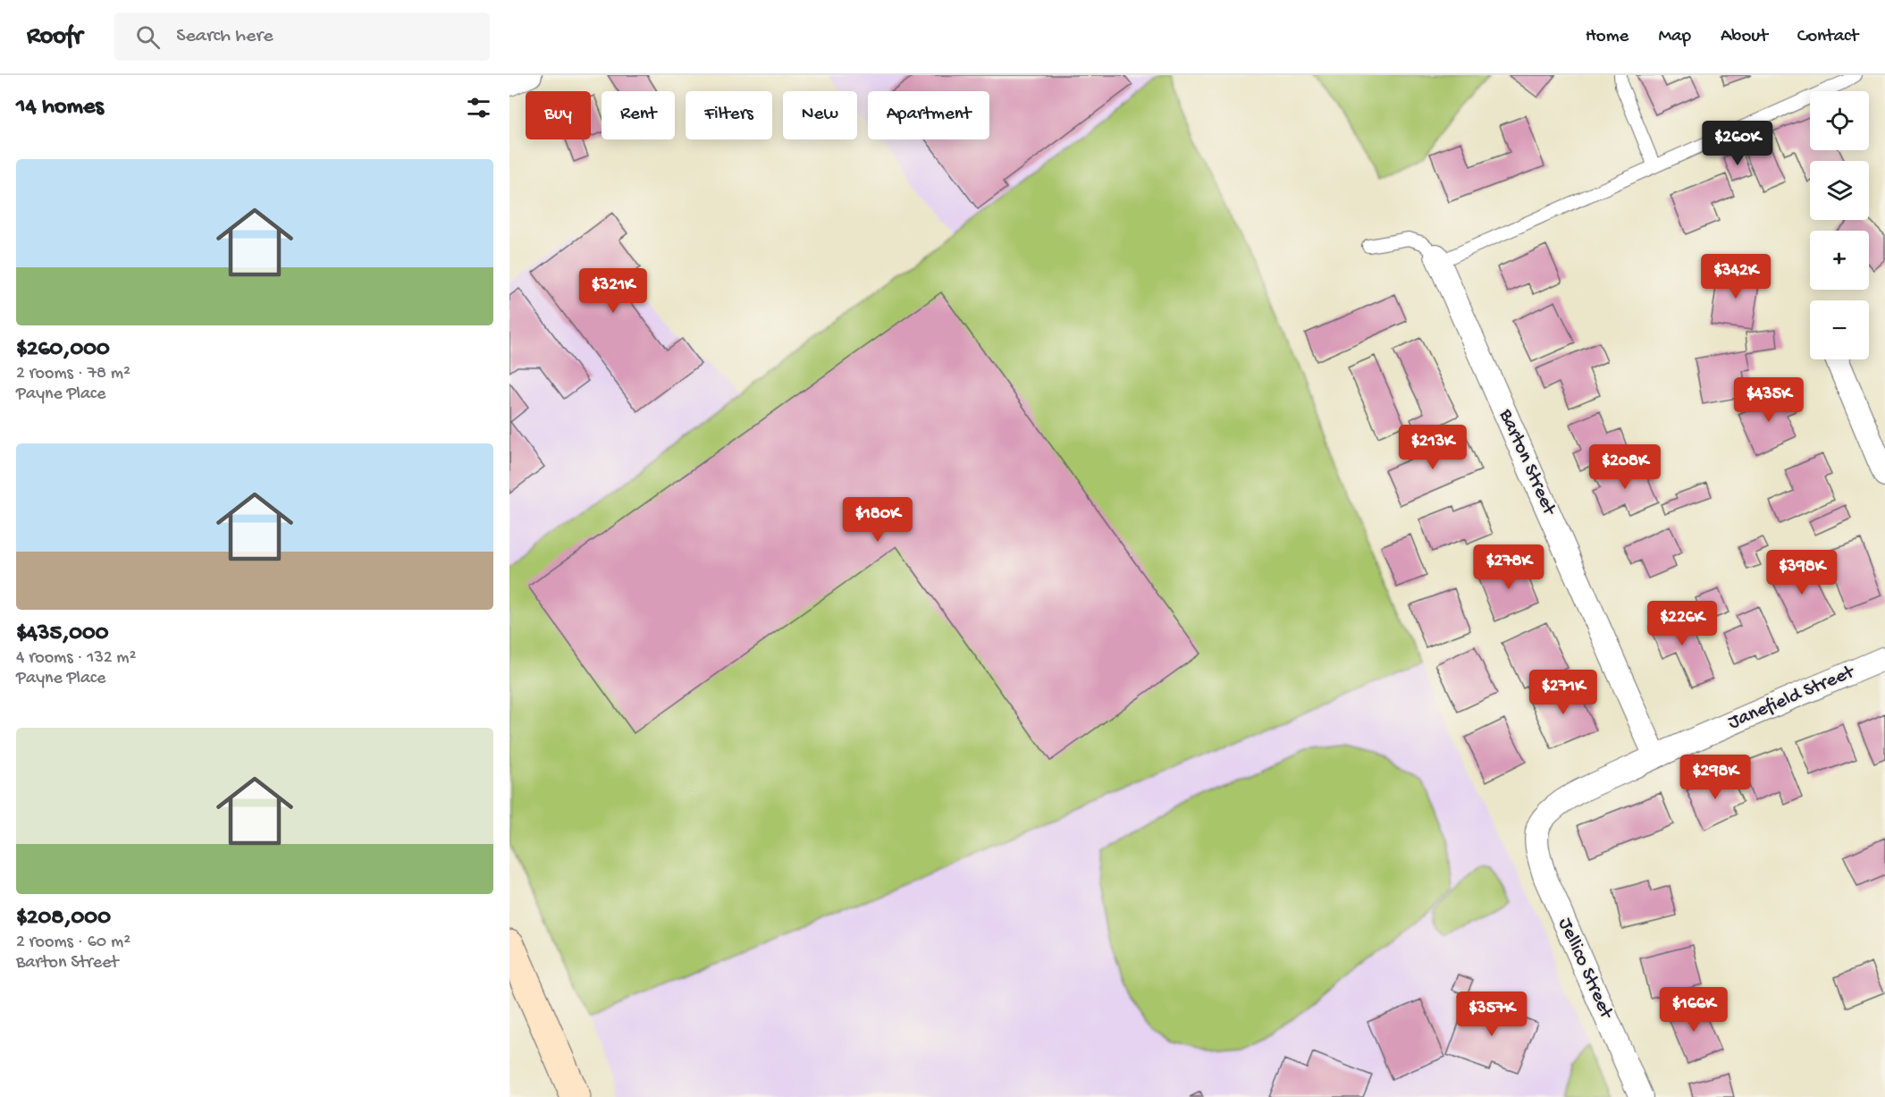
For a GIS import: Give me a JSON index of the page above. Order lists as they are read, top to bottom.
{
  "streets": {
    "street": ["Barton Street", "Janefield Street", "Jellico Street"]
  },
  "crossings": [
    ["Barton Street", "Janefield Street"],
    ["Janefield Street", "Jellico Street"]
  ],
  "page": {
    "header": "Roofr",
    "search": "Search here",
    "nav": [
      "Home",
      "Map",
      "About",
      "Contact"
    ],
    "heading": "14 homes",
    "map_buttons": ["+", "−"],
    "chip": [
      "Buy",
      "Rent",
      "Filters",
      "New",
      "Apartment"
    ],
    "price": [
      "$260K",
      "$342K",
      "$321K",
      "$435K",
      "$213K",
      "$208K",
      "$180K",
      "$278K",
      "$398K",
      "$226K",
      "$271K",
      "$298K",
      "$166K",
      "$357K"
    ],
    "list": [
      {
        "name": "$260,000",
        "note": "2 rooms · 78 m² · Payne Place"
      },
      {
        "name": "$435,000",
        "note": "4 rooms · 132 m² · Payne Place"
      },
      {
        "name": "$208,000",
        "note": "2 rooms · 60 m² · Barton Street"
      }
    ]
  }
}
